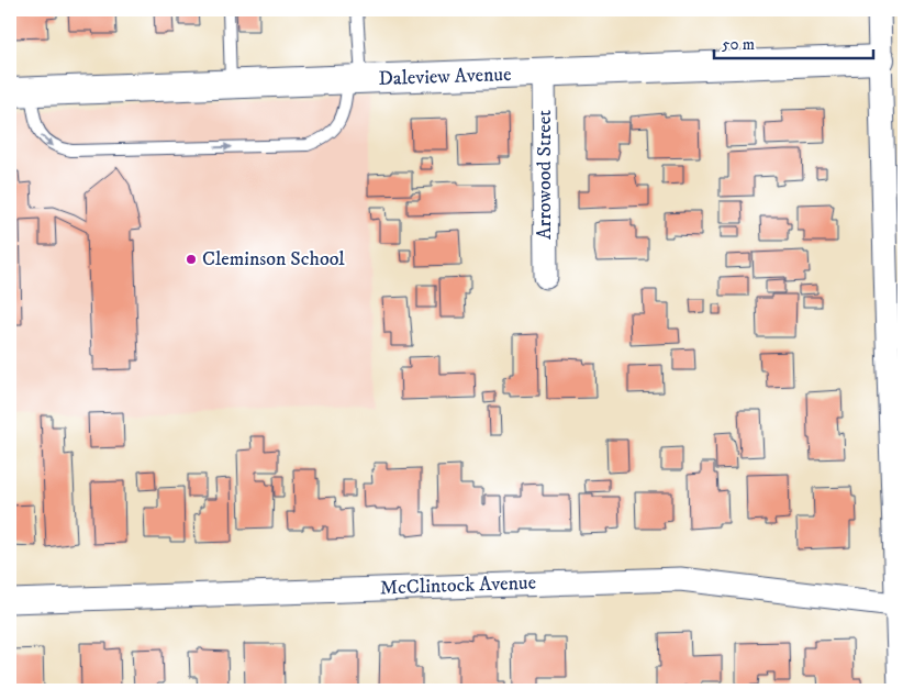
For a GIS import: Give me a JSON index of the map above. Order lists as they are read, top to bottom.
{
  "streets": {
    "street": ["Daleview Avenue", "Arrowood Street", "McClintock Avenue"]
  },
  "crossings": [
    ["Daleview Avenue", "Arrowood Street"]
  ],
  "places": ["Cleminson School"],
  "scale_bar": "50 m"
}
